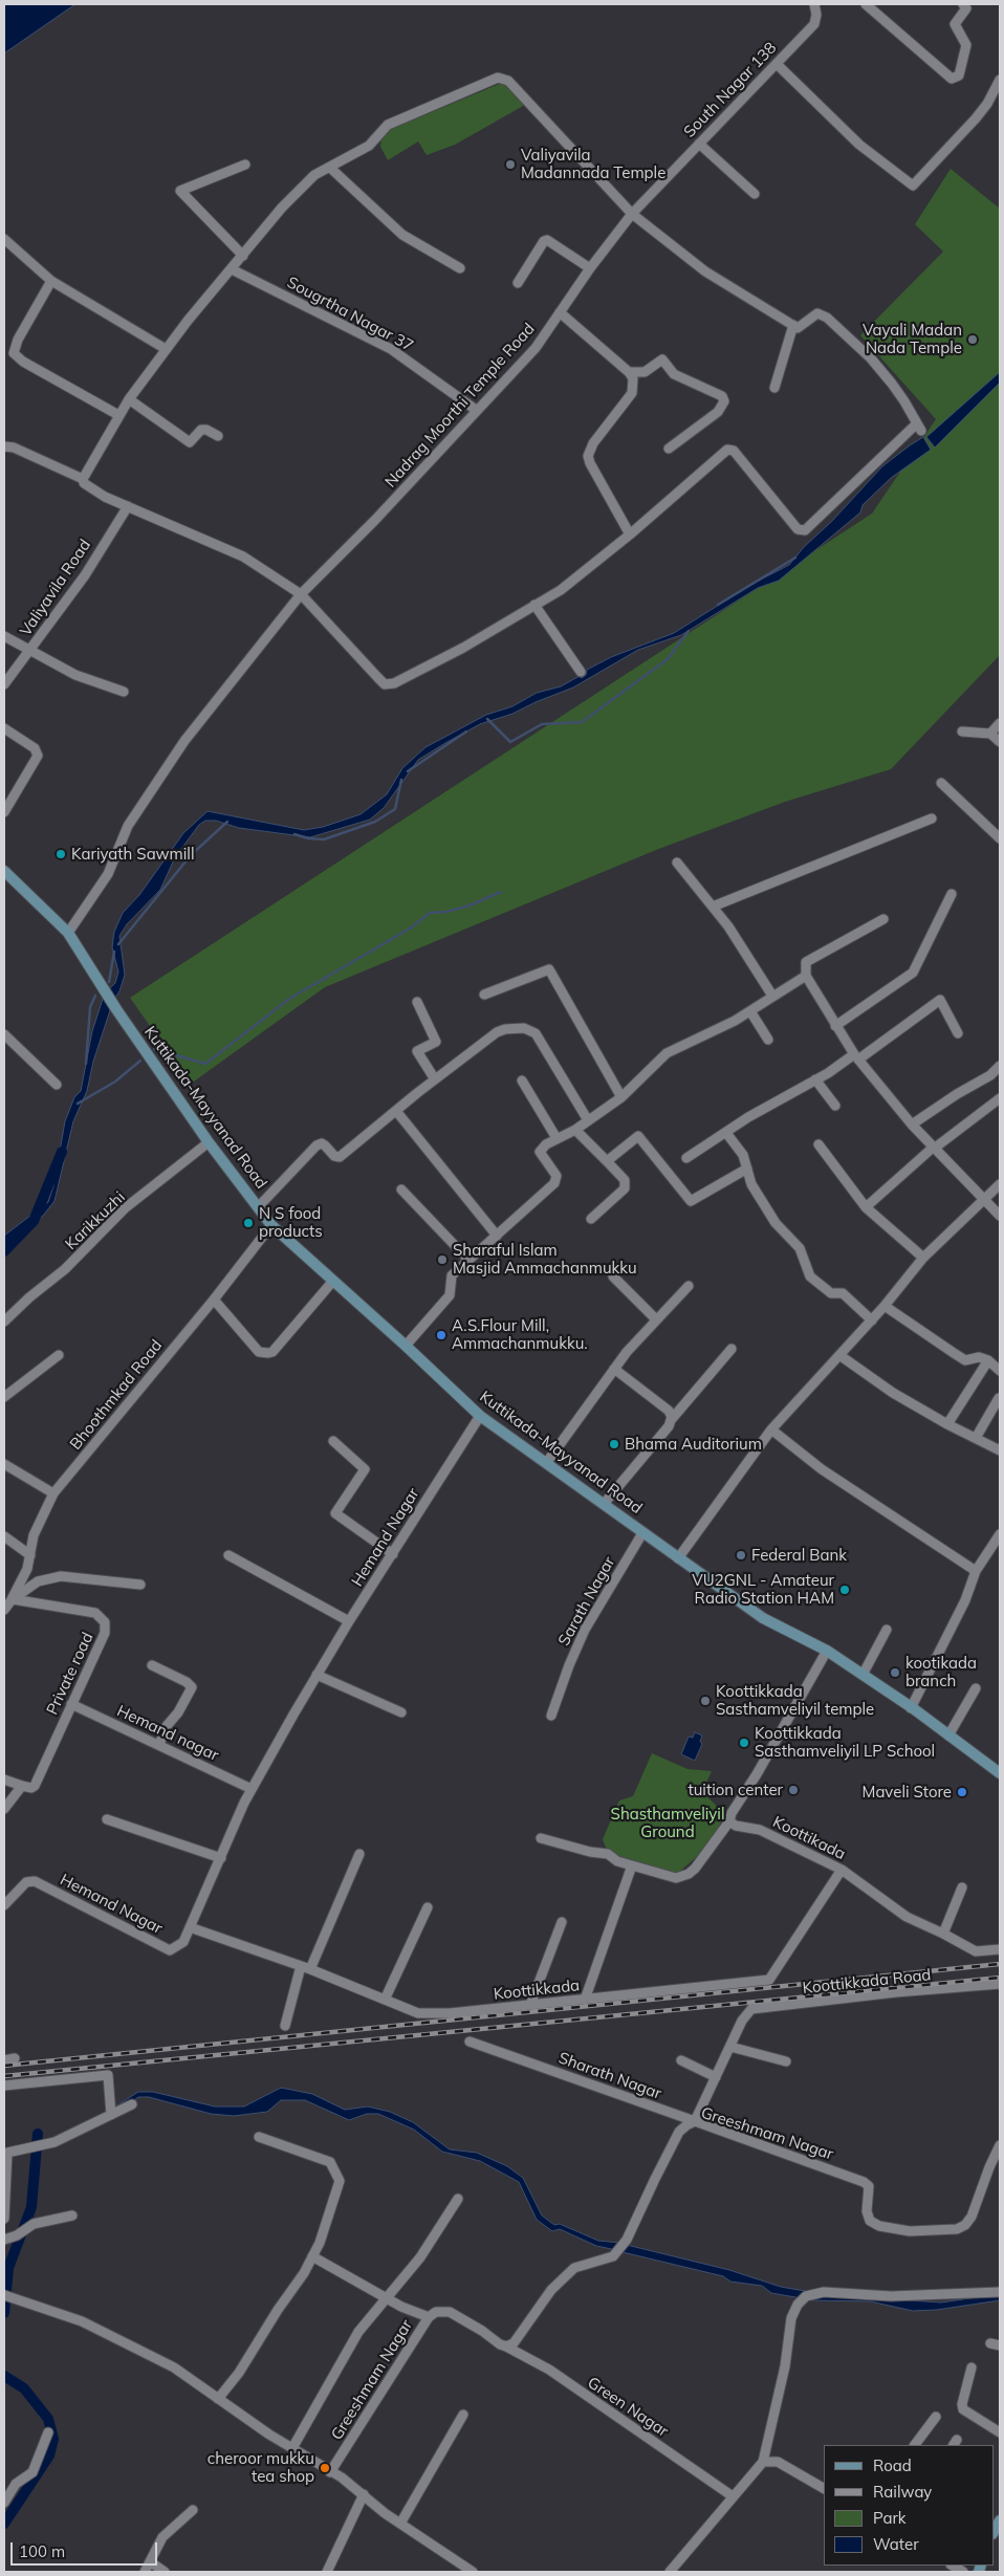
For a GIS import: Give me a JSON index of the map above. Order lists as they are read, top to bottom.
{
  "streets": {
    "main road": ["Kuttikada-Mayyanad Road"],
    "street": [
      "South Nagar 138",
      "Sougrtha Nagar 37",
      "Nadrag Moorthi Temple Road",
      "Valiyavila Road",
      "Karikkuzhi",
      "Bhoothmkad Road",
      "Hemand Nagar",
      "Sarath Nagar",
      "Private road",
      "Hemand nagar",
      "Koottikada",
      "Koottikkada Road",
      "Koottikkada",
      "Sharath Nagar",
      "Greeshmam Nagar",
      "Green Nagar"
    ]
  },
  "crossings": [
    ["South Nagar 138", "Nadrag Moorthi Temple Road"],
    ["Sougrtha Nagar 37", "Nadrag Moorthi Temple Road"],
    ["Nadrag Moorthi Temple Road", "Kuttikada-Mayyanad Road"],
    ["Kuttikada-Mayyanad Road", "Karikkuzhi"],
    ["Kuttikada-Mayyanad Road", "Bhoothmkad Road"],
    ["Kuttikada-Mayyanad Road", "Hemand Nagar"],
    ["Kuttikada-Mayyanad Road", "Sarath Nagar"],
    ["Bhoothmkad Road", "Private road"],
    ["Hemand Nagar", "Hemand nagar"],
    ["Hemand Nagar", "Koottikkada"],
    ["Private road", "Hemand nagar"],
    ["Koottikada", "Koottikkada"],
    ["Sharath Nagar", "Greeshmam Nagar"],
    ["Greeshmam Nagar", "Green Nagar"]
  ],
  "parks": ["Shasthamveliyil Ground"],
  "places": [
    "Valiyavila Madannada Temple",
    "Vayali Madan Nada Temple",
    "Kariyath Sawmill",
    "N S food products",
    "Sharaful Islam Masjid Ammachanmukku",
    "A.S.Flour Mill, Ammachanmukku.",
    "Bhama Auditorium",
    "Federal Bank",
    "VU2GNL - Amateur Radio Station HAM",
    "kootikada branch",
    "Koottikkada Sasthamveliyil temple",
    "Koottikkada Sasthamveliyil LP School",
    "tuition center",
    "Maveli Store",
    "cheroor mukku tea shop"
  ],
  "legend": [
    "Road",
    "Railway",
    "Park",
    "Water"
  ],
  "scale_bar": "100 m"
}
